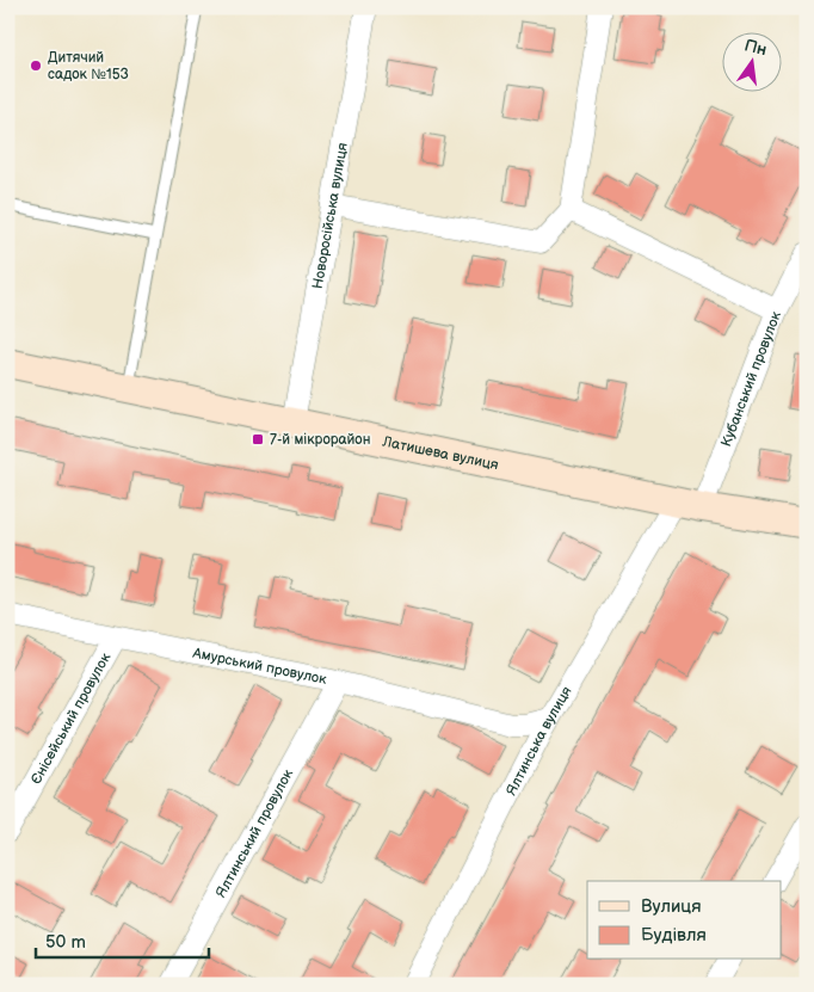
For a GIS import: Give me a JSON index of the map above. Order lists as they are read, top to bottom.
{
  "streets": {
    "street": [
      "Новоросійська вулиця",
      "Кубанський провулок",
      "Латишева вулиця",
      "Амурський провулок",
      "Єнісейський провулок",
      "Ялтинська вулиця",
      "Ялтинський провулок"
    ]
  },
  "crossings": [
    ["Новоросійська вулиця", "Латишева вулиця"],
    ["Кубанський провулок", "Латишева вулиця"],
    ["Кубанський провулок", "Ялтинська вулиця"],
    ["Латишева вулиця", "Ялтинська вулиця"],
    ["Амурський провулок", "Єнісейський провулок"],
    ["Амурський провулок", "Ялтинська вулиця"],
    ["Амурський провулок", "Ялтинський провулок"]
  ],
  "places": {
    "other": ["Дитячий садок №153"],
    "transit": ["7-й мікрорайон"]
  },
  "legend": ["Вулиця", "Будівля"],
  "scale_bar": "50 m",
  "north": "top"
}
